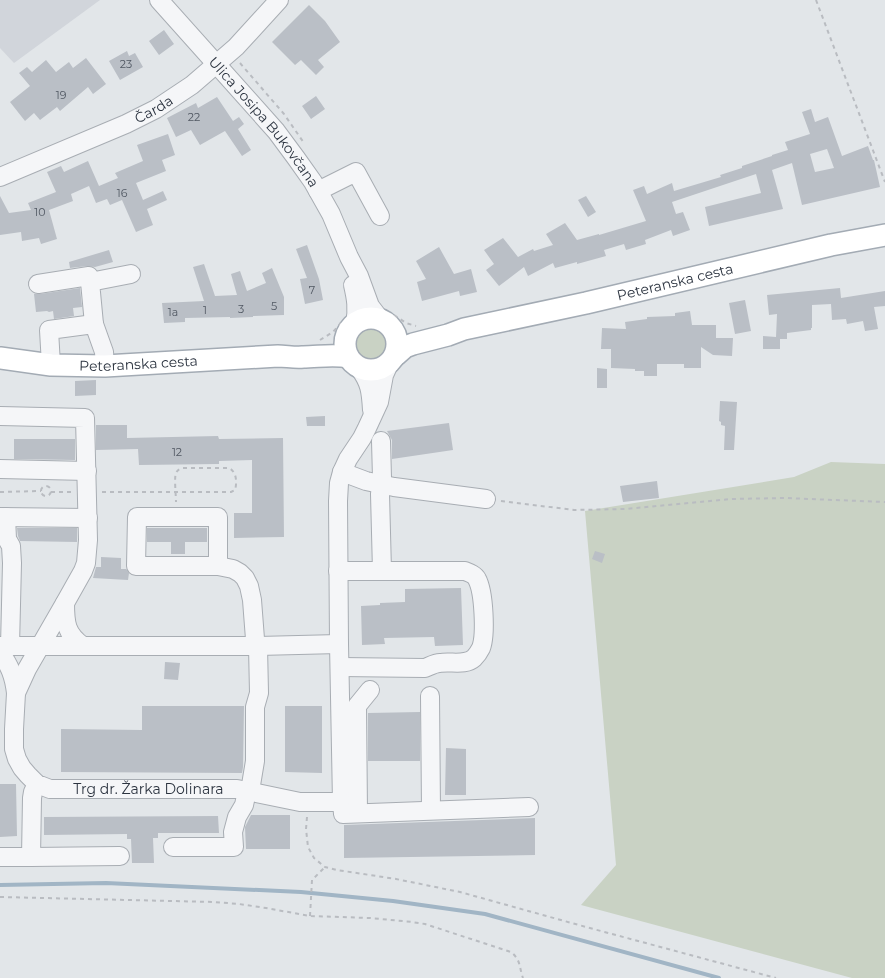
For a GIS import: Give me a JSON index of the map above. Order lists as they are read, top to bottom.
{
  "streets": {
    "main road": ["Peteranska cesta"],
    "street": ["Čarda", "Ulica Josipa Bukovčana", "Trg dr. Žarka Dolinara"]
  },
  "crossings": [
    ["Čarda", "Ulica Josipa Bukovčana"],
    ["Ulica Josipa Bukovčana", "Peteranska cesta"]
  ],
  "house_numbers": [
    "23",
    "19",
    "22",
    "16",
    "10",
    "7",
    "5",
    "3",
    "1",
    "1a",
    "12"
  ]
}
